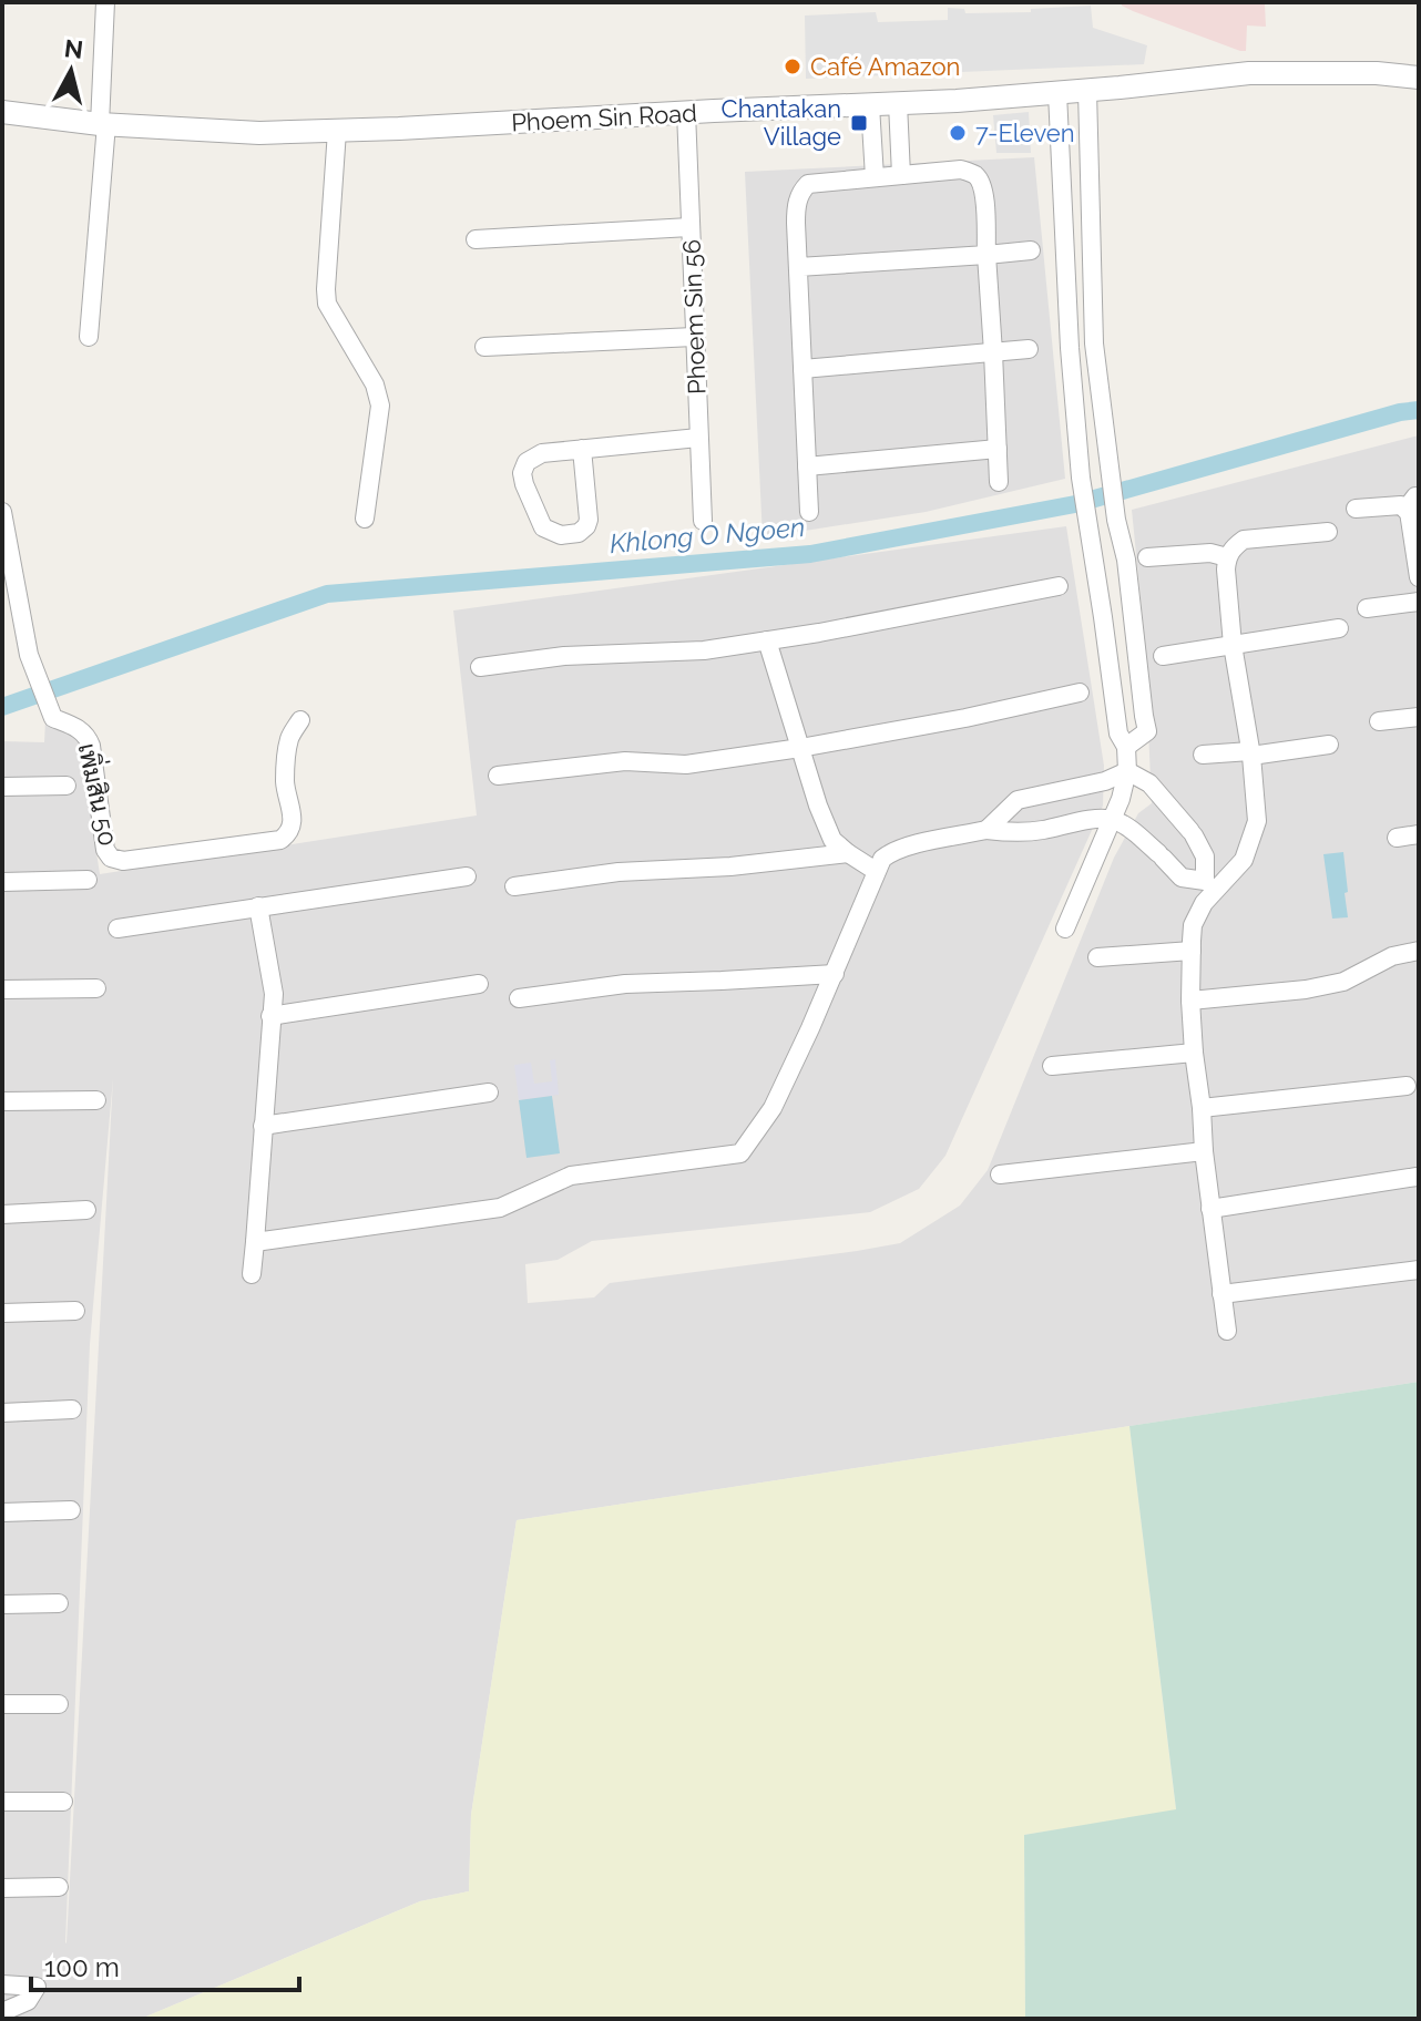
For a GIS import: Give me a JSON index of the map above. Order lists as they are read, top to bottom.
{
  "streets": {
    "street": ["Phoem Sin Road", "Phoem Sin 56", "เพิ่มสิน 50"]
  },
  "crossings": [
    ["Phoem Sin Road", "Phoem Sin 56"]
  ],
  "water": ["Khlong O Ngoen"],
  "places": {
    "other": ["Café Amazon", "7-Eleven"],
    "transit": ["Chantakan Village"]
  },
  "scale_bar": "100 m",
  "north": "top"
}
